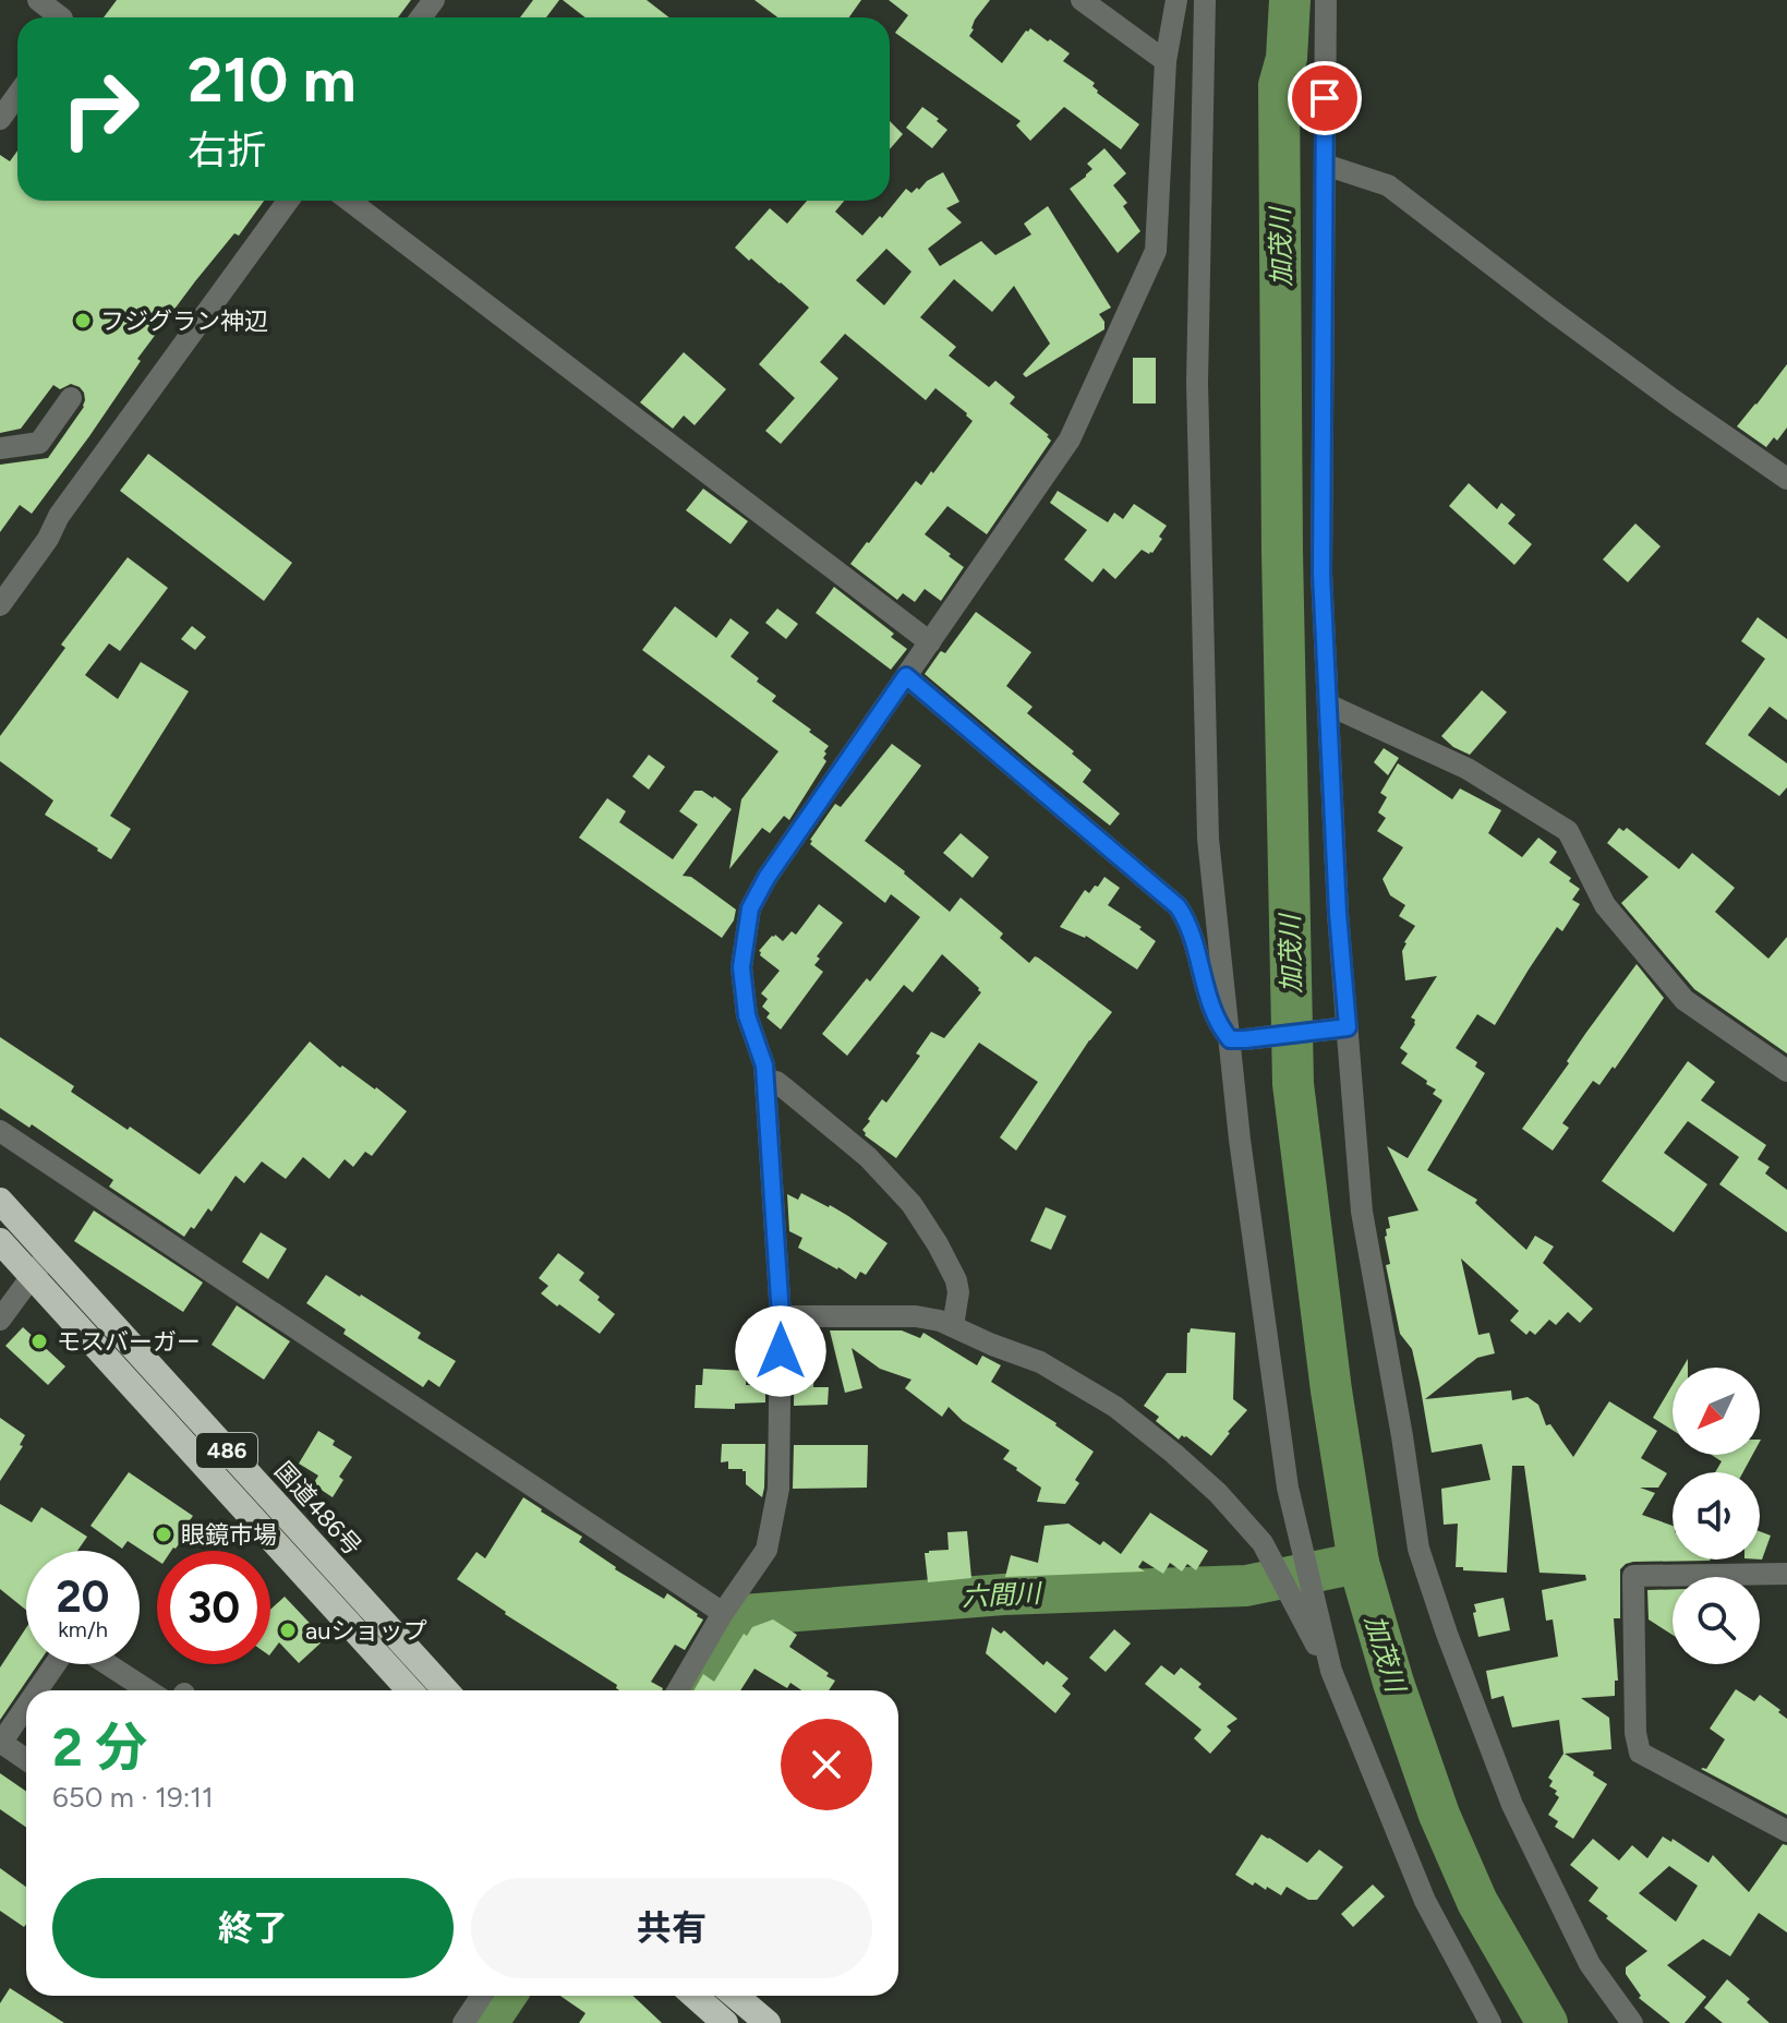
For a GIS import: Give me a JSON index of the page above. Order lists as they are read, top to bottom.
{
  "streets": {
    "highway": ["486", "国道486号"]
  },
  "water": ["加茂川", "六間川"],
  "places": [
    "フジグラン神辺",
    "モスバーガー",
    "眼鏡市場",
    "auショップ"
  ],
  "north": "bottom left",
  "page": {
    "turn": ["210 m", "右折"],
    "speed": "20 km/h",
    "limit": "30",
    "heading": ["2 分", "650 m · 19:11"],
    "buttons": ["終了", "共有"]
  }
}
